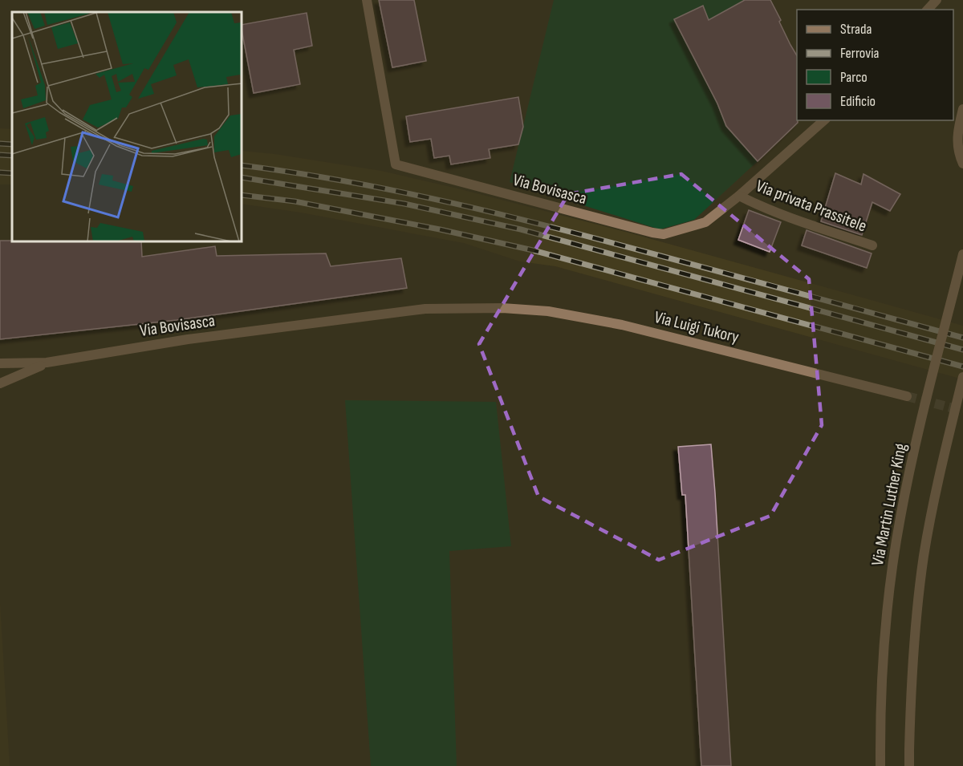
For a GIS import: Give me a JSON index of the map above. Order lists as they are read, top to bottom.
{
  "streets": {
    "street": [
      "Via Bovisasca",
      "Via privata Prassitele",
      "Via Luigi Tukory",
      "Via Martin Luther King"
    ]
  },
  "crossings": [
    ["Via Bovisasca", "Via privata Prassitele"],
    ["Via Bovisasca", "Via Luigi Tukory"]
  ],
  "legend": [
    "Strada",
    "Ferrovia",
    "Parco",
    "Edificio"
  ]
}
